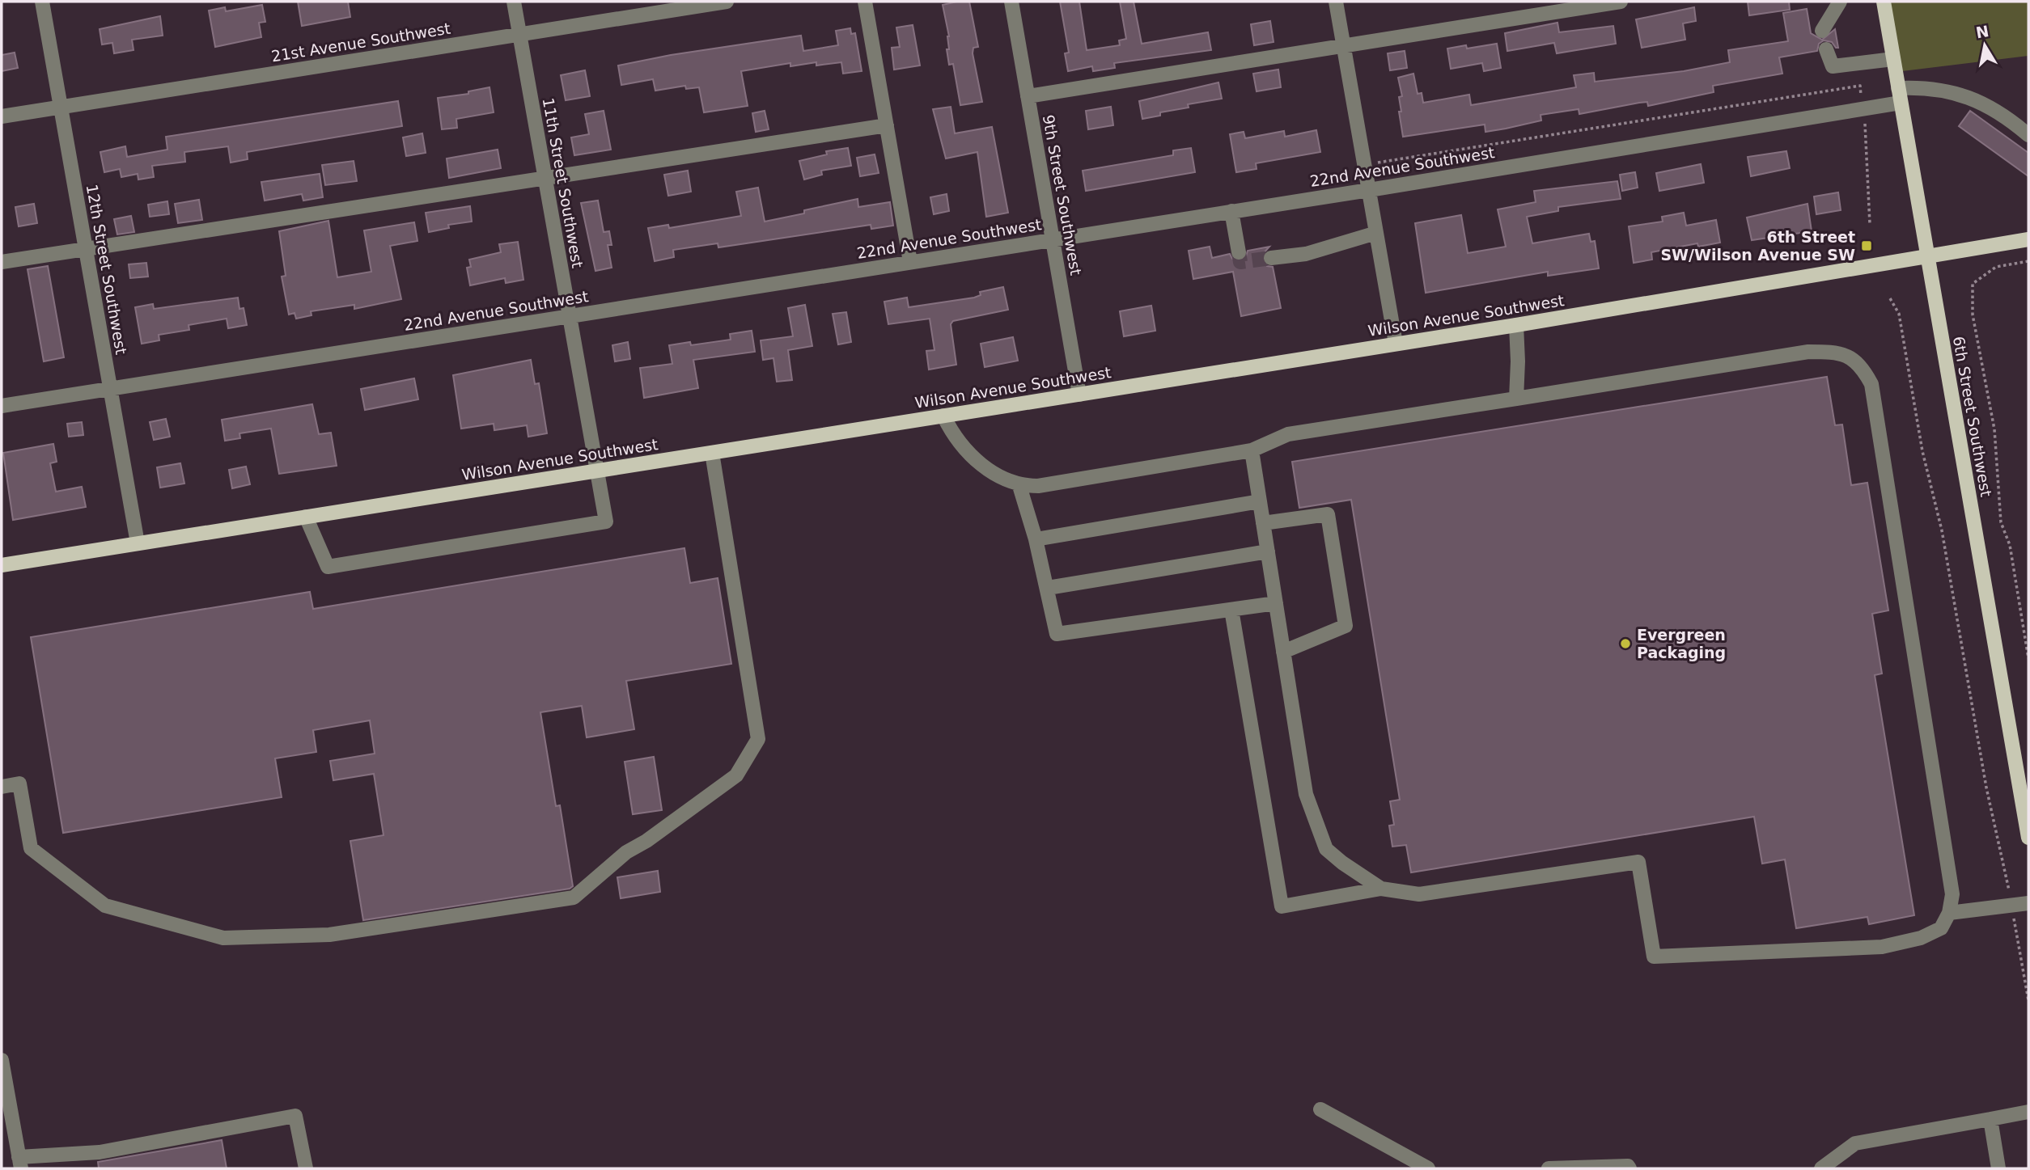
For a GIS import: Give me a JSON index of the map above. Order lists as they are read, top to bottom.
{
  "streets": {
    "main road": ["Wilson Avenue Southwest", "6th Street Southwest"],
    "street": [
      "21st Avenue Southwest",
      "22nd Avenue Southwest",
      "11th Street Southwest",
      "9th Street Southwest",
      "12th Street Southwest"
    ]
  },
  "crossings": [
    ["21st Avenue Southwest", "11th Street Southwest"],
    ["21st Avenue Southwest", "12th Street Southwest"],
    ["22nd Avenue Southwest", "11th Street Southwest"],
    ["22nd Avenue Southwest", "9th Street Southwest"],
    ["22nd Avenue Southwest", "12th Street Southwest"],
    ["22nd Avenue Southwest", "6th Street Southwest"],
    ["11th Street Southwest", "Wilson Avenue Southwest"],
    ["9th Street Southwest", "Wilson Avenue Southwest"],
    ["12th Street Southwest", "Wilson Avenue Southwest"],
    ["Wilson Avenue Southwest", "6th Street Southwest"]
  ],
  "places": {
    "transit": ["6th Street SW/Wilson Avenue SW"],
    "other": ["Evergreen Packaging"]
  },
  "north": "top"
}
